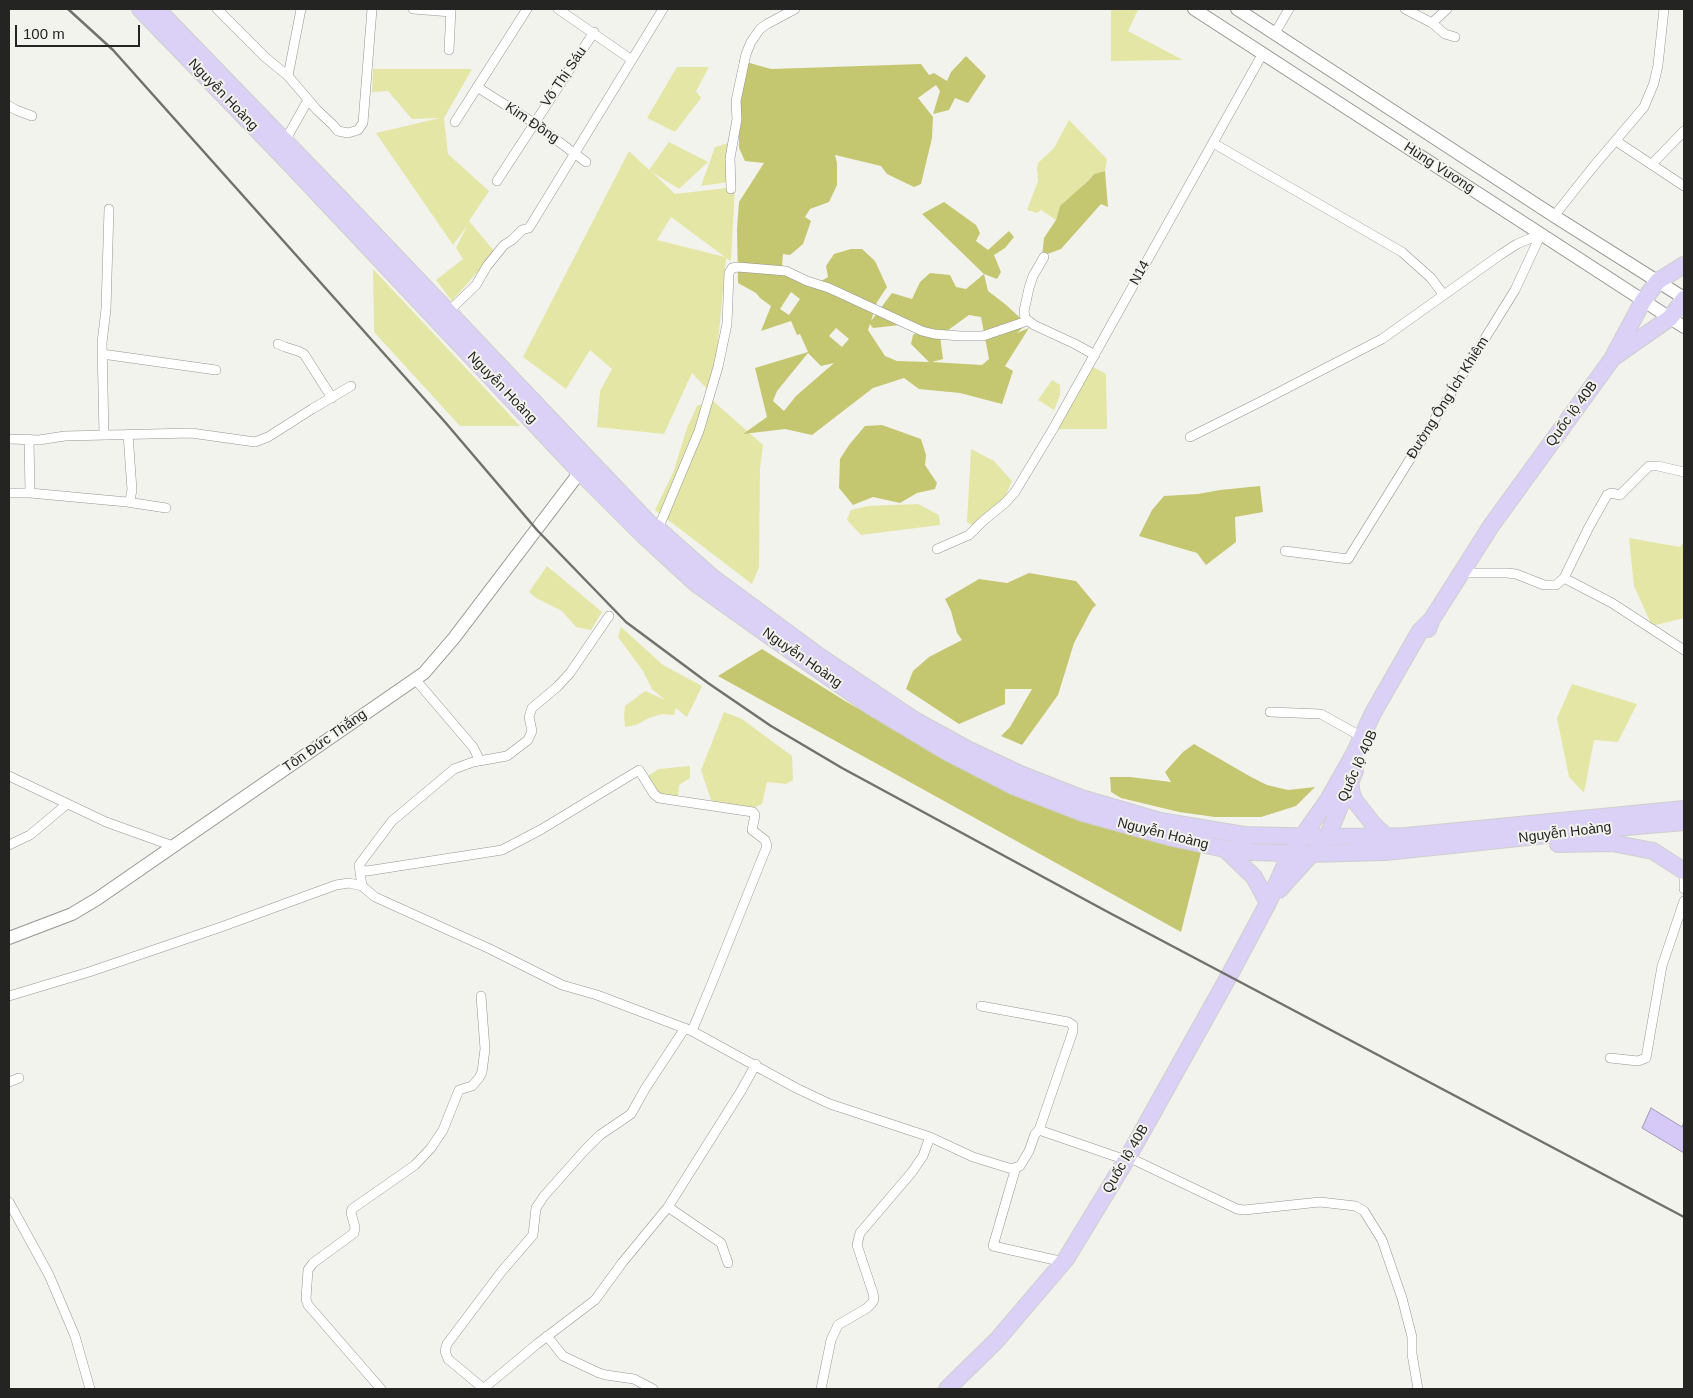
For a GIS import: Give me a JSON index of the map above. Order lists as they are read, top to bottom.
{
  "streets": {
    "highway": ["Nguyễn Hoàng", "Quốc lộ 40B"],
    "main road": ["Hùng Vương", "Tôn Đức Thắng"],
    "street": [
      "Võ Thị Sáu",
      "Kim Đồng",
      "N14",
      "Đường Ông Ích Khiêm"
    ]
  },
  "crossings": [
    ["Võ Thị Sáu", "Kim Đồng"],
    ["Nguyễn Hoàng", "Quốc lộ 40B"],
    ["Nguyễn Hoàng", "Tôn Đức Thắng"],
    ["Hùng Vương", "N14"],
    ["Hùng Vương", "Đường Ông Ích Khiêm"]
  ],
  "scale_bar": "100 m"
}
